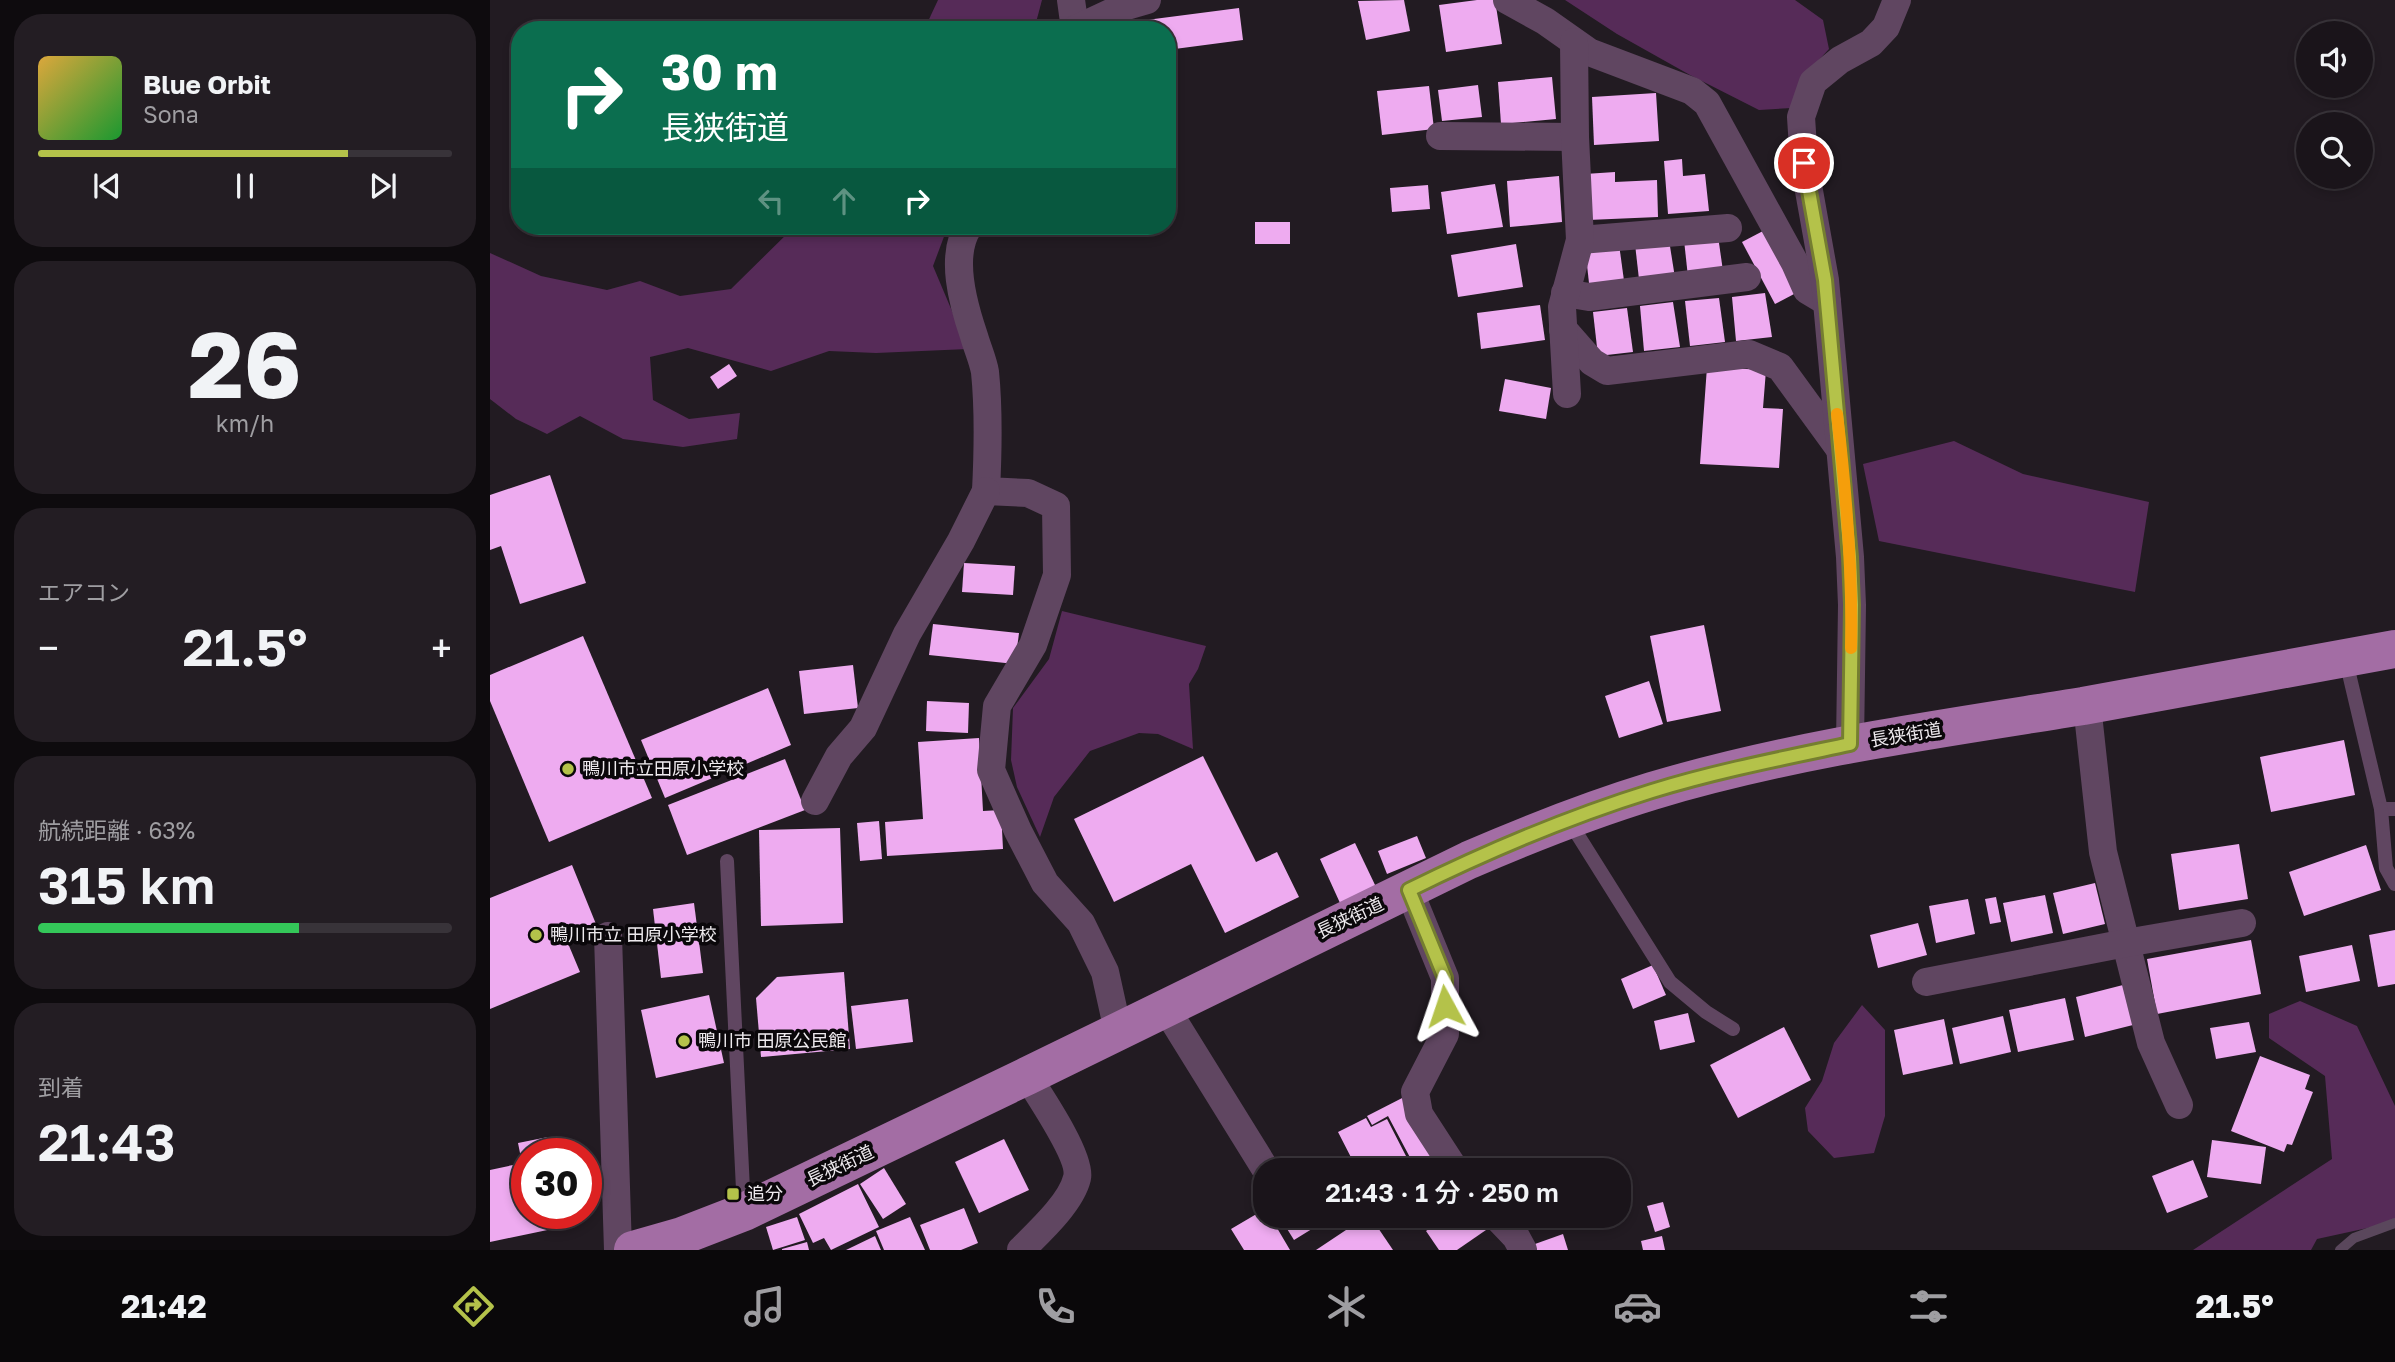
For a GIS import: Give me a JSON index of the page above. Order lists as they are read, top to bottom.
{
  "streets": {
    "main road": ["長狭街道"]
  },
  "places": {
    "other": ["鴨川市立田原小学校", "鴨川市立 田原小学校", "鴨川市 田原公民館"],
    "transit": ["追分"]
  },
  "page": {
    "turn": ["30 m", "長狭街道"],
    "song": ["Blue Orbit", "Sona"],
    "tile": [
      ["26", "km/h"],
      "エアコン",
      ["航続距離 · 63%", "315 km"],
      ["到着", "21:43"]
    ],
    "heat": ["−", "21.5°", "+"],
    "limit": "30",
    "trip": "21:43 · 1 分 · 250 m",
    "tabs": ["21:42", "21.5°"]
  }
}
